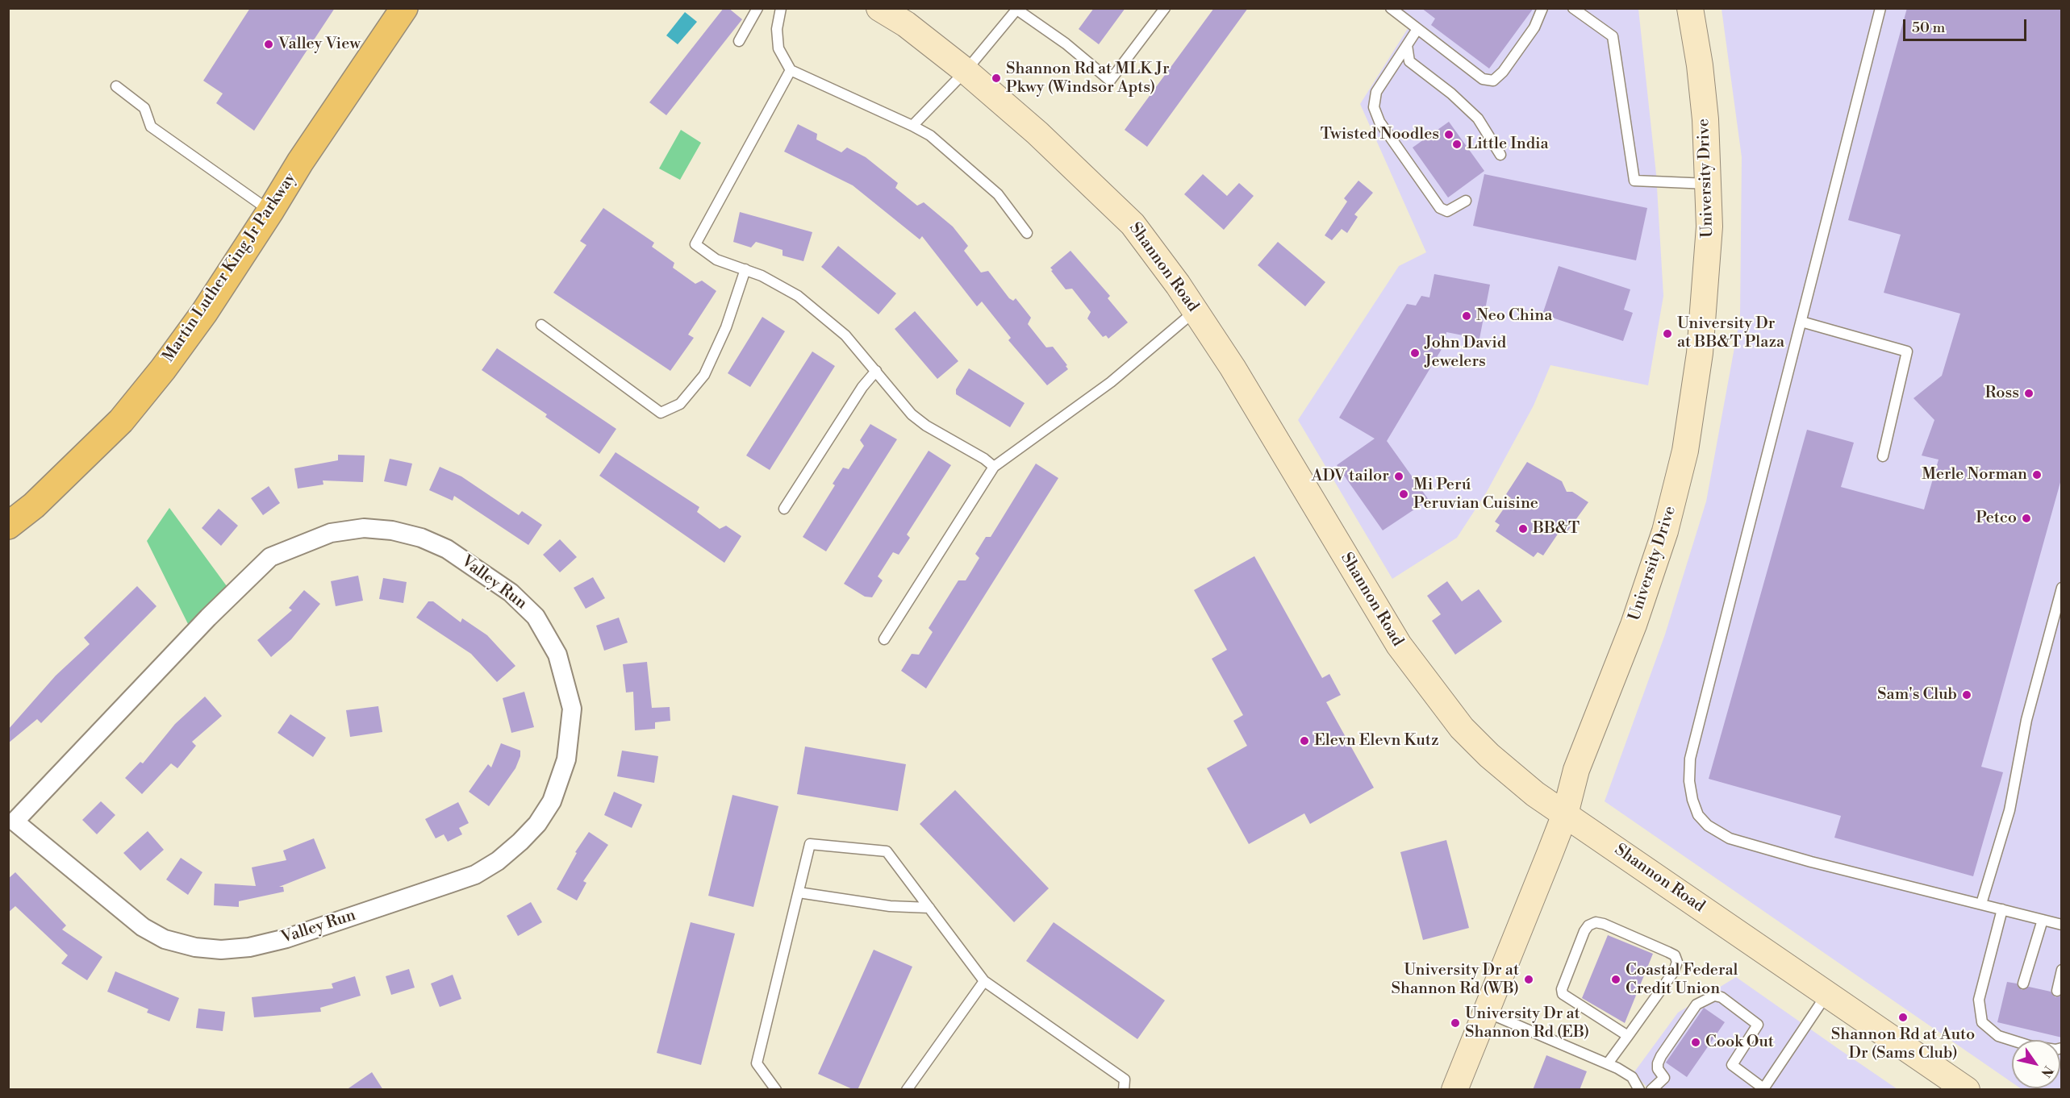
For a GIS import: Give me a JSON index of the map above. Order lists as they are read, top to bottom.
{
  "streets": {
    "main road": ["Martin Luther King Jr Parkway"],
    "street": ["University Drive", "Shannon Road", "Valley Run"]
  },
  "crossings": [
    ["University Drive", "Shannon Road"]
  ],
  "places": [
    "Valley View",
    "Shannon Rd at MLK Jr Pkwy (Windsor Apts)",
    "Twisted Noodles",
    "Little India",
    "Neo China",
    "University Dr at BB&T Plaza",
    "John David Jewelers",
    "Ross",
    "Merle Norman",
    "ADV tailor",
    "Mi Perú Peruvian Cuisine",
    "Petco",
    "BB&T",
    "Sam's Club",
    "Elevn Elevn Kutz",
    "University Dr at Shannon Rd (WB)",
    "Coastal Federal Credit Union",
    "Shannon Rd at Auto Dr (Sams Club)",
    "University Dr at Shannon Rd (EB)",
    "Cook Out"
  ],
  "scale_bar": "50 m",
  "north": "bottom right"
}
